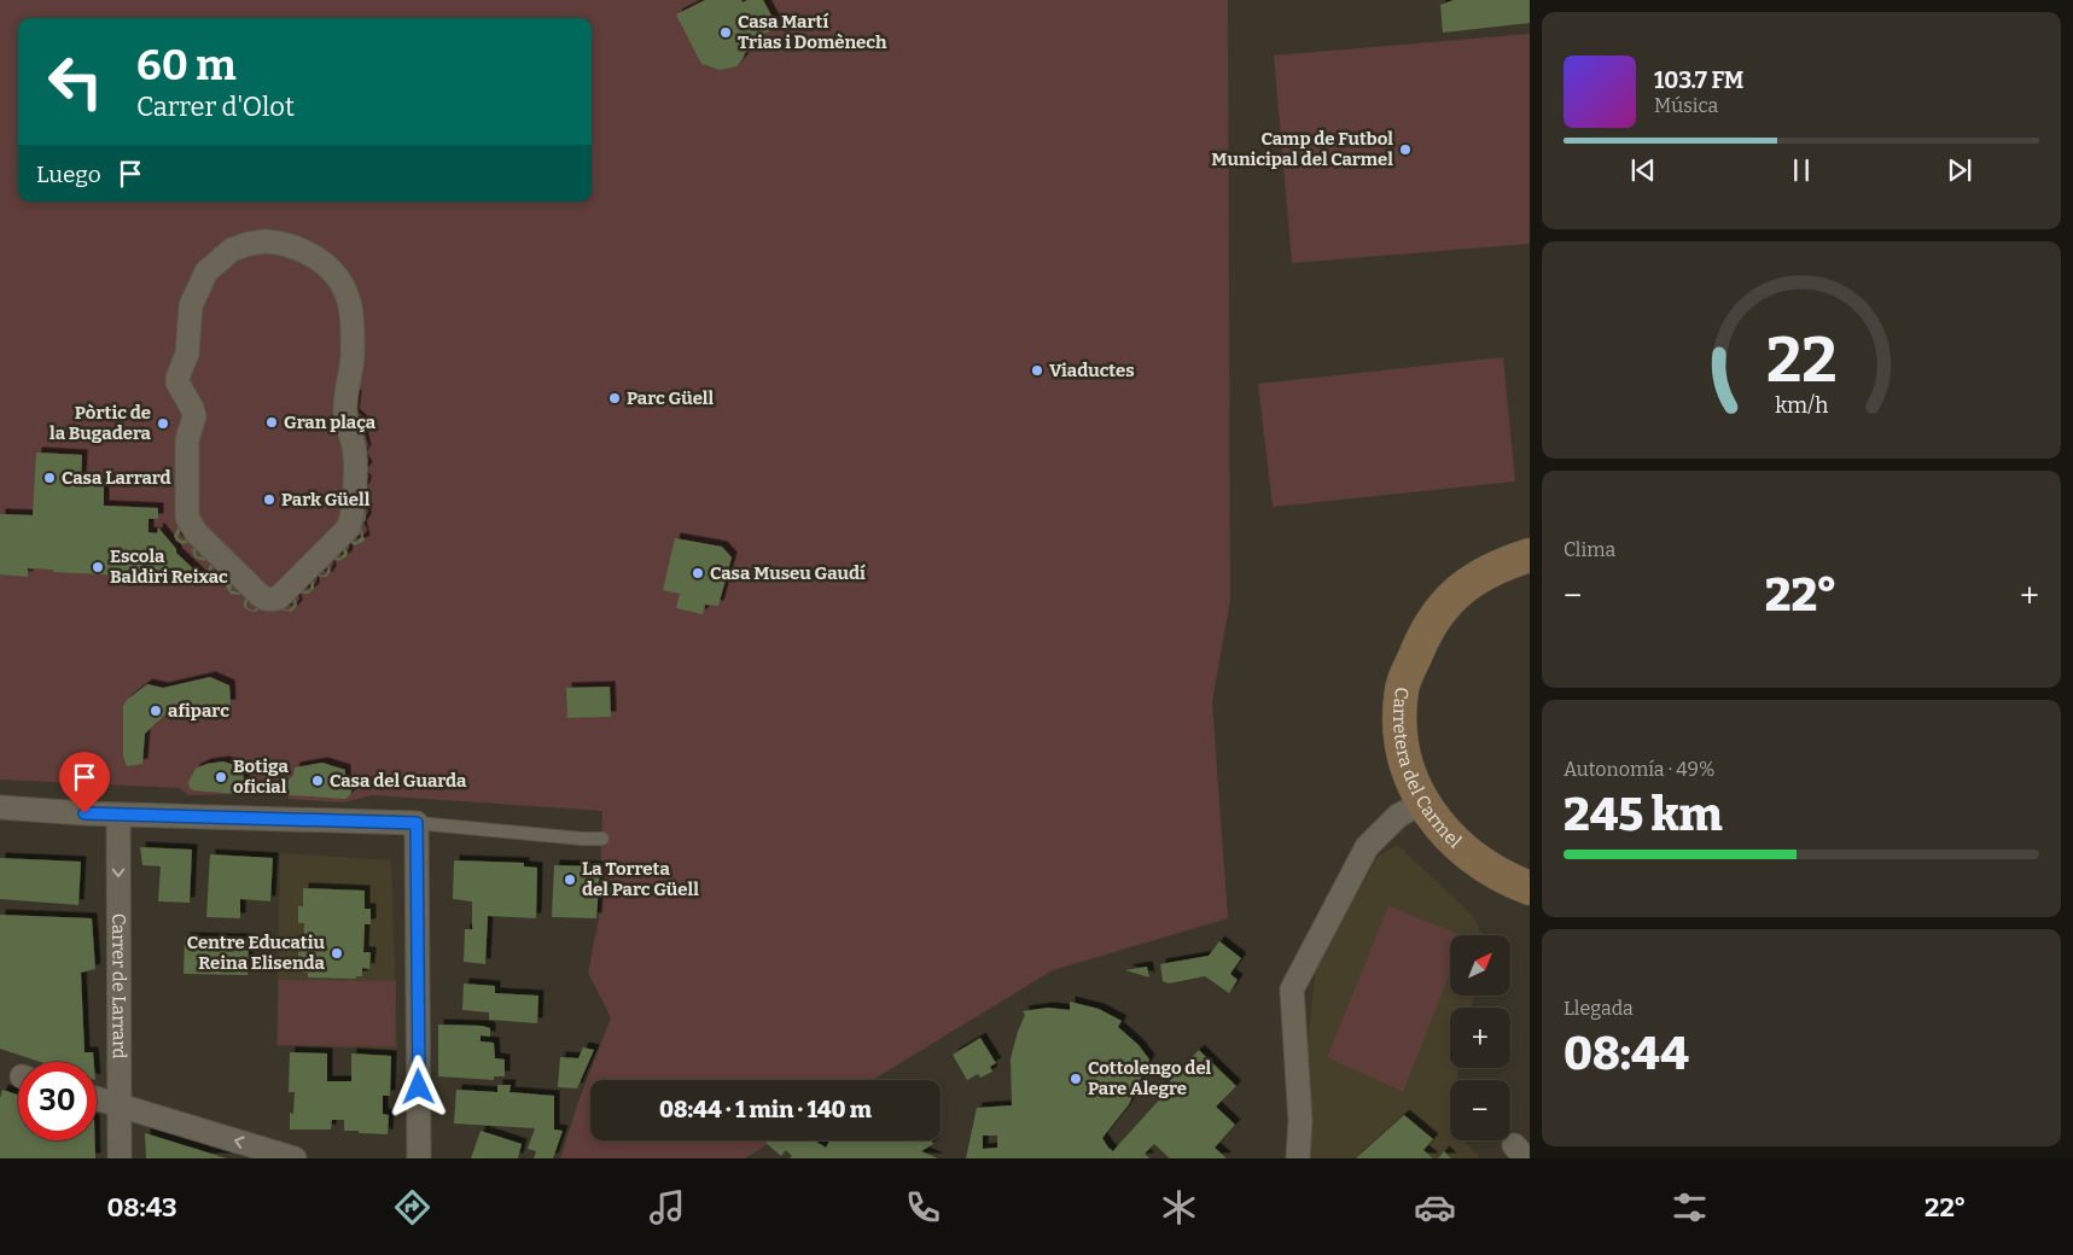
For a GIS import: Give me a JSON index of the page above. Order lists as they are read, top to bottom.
{
  "streets": {
    "street": ["Carretera del Carmel", "Carrer de Larrard"]
  },
  "one_way": ["Carrer de Larrard"],
  "places": [
    "Casa Martí Trias i Domènech",
    "Camp de Futbol Municipal del Carmel",
    "Viaductes",
    "Parc Güell",
    "Gran plaça",
    "Pòrtic de la Bugadera",
    "Casa Larrard",
    "Park Güell",
    "Escola Baldiri Reixac",
    "Casa Museu Gaudí",
    "afiparc",
    "Botiga oficial",
    "Casa del Guarda",
    "La Torreta del Parc Güell",
    "Centre Educatiu Reina Elisenda",
    "Cottolengo del Pare Alegre"
  ],
  "north": "top right",
  "page": {
    "turn": ["60 m", "Carrer d'Olot"],
    "song": ["103.7 FM", "Música"],
    "then": "Luego",
    "tile": [
      "Clima",
      ["Autonomía · 49%", "245 km"],
      ["Llegada", "08:44"]
    ],
    "heat": ["−", "22°", "+"],
    "map_buttons": ["+", "−"],
    "limit": "30",
    "trip": "08:44 · 1 min · 140 m",
    "tabs": ["08:43", "22°"],
    "gauge": ["22", "km/h"]
  }
}
